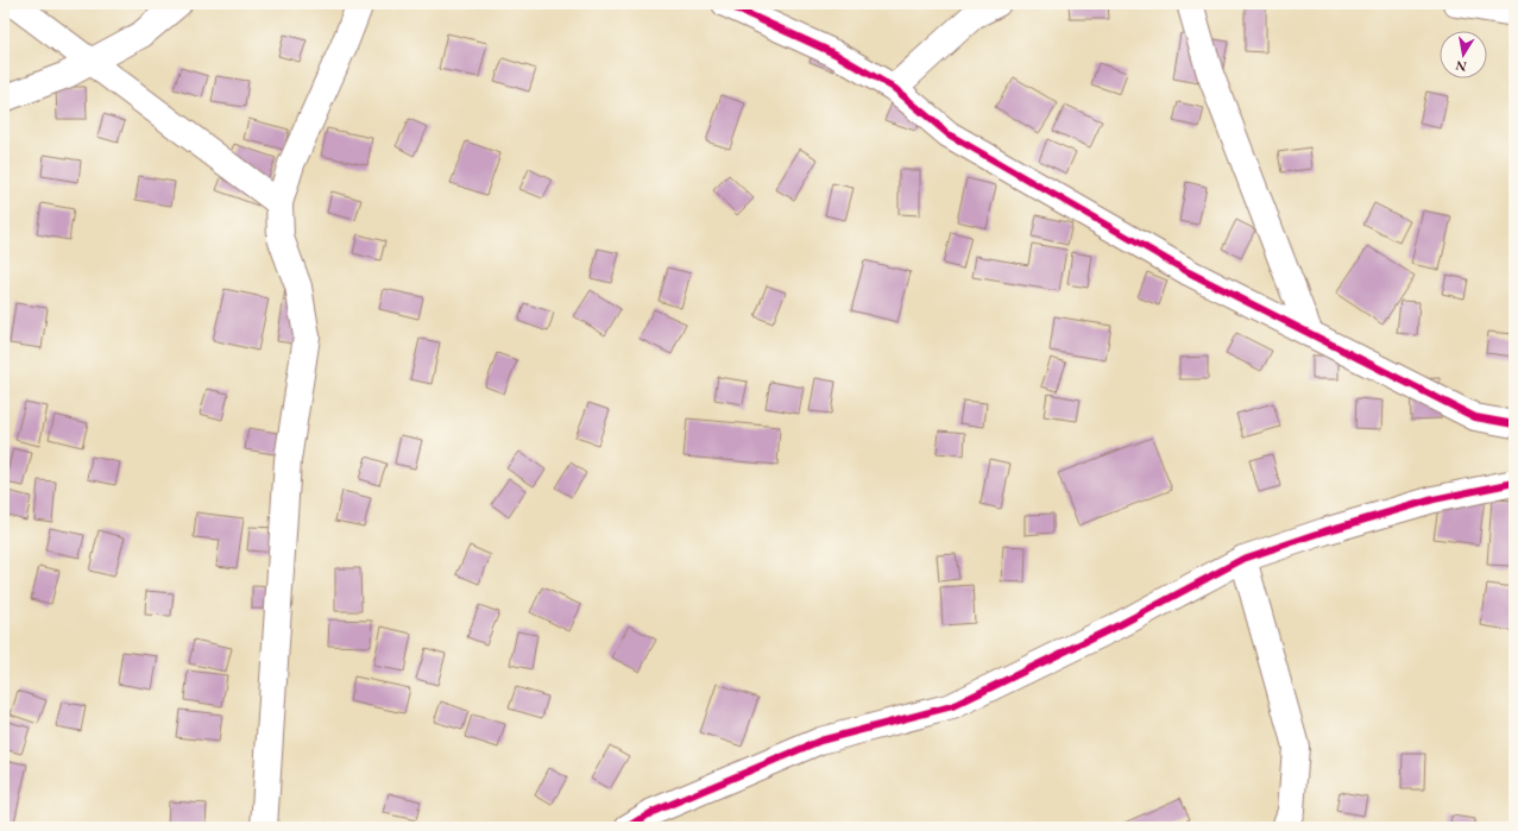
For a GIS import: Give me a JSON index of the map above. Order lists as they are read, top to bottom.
{
  "north": "bottom"
}
